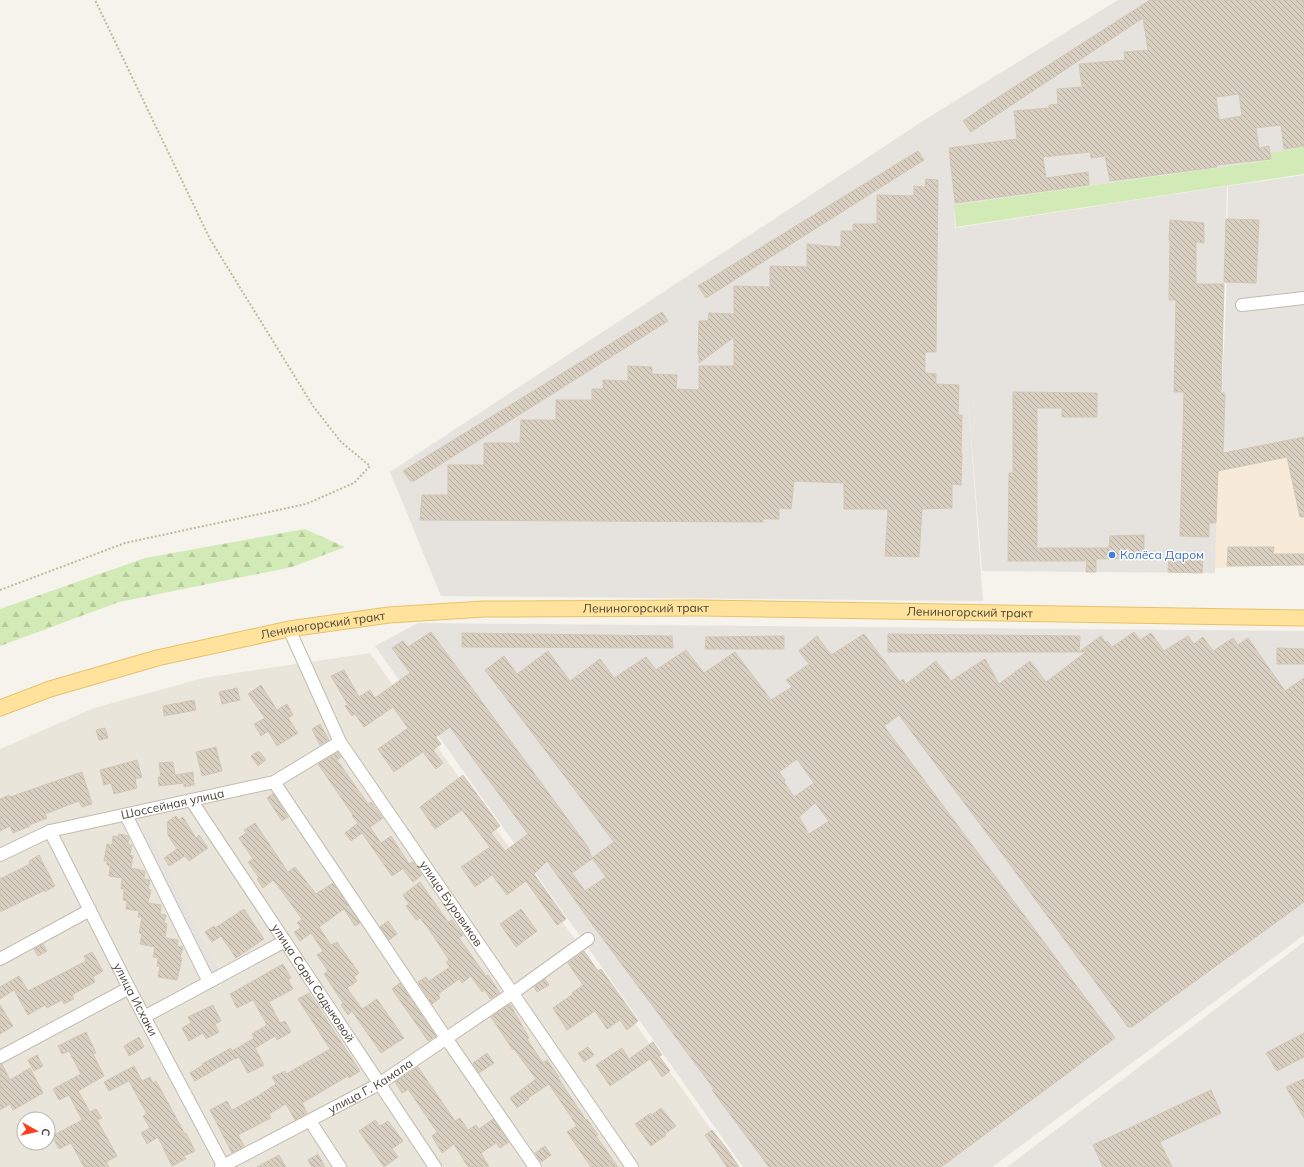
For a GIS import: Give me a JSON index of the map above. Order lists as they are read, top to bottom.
{
  "streets": {
    "main road": ["Лениногорский тракт"],
    "street": [
      "Шоссейная улица",
      "улица Буровиков",
      "улица Сары Садыковой",
      "улица Исхаки",
      "улица Г. Камала"
    ]
  },
  "crossings": [
    ["Лениногорский тракт", "улица Буровиков"],
    ["Шоссейная улица", "улица Буровиков"],
    ["Шоссейная улица", "улица Сары Садыковой"],
    ["Шоссейная улица", "улица Исхаки"],
    ["улица Буровиков", "улица Г. Камала"],
    ["улица Сары Садыковой", "улица Г. Камала"],
    ["улица Исхаки", "улица Г. Камала"]
  ],
  "places": ["Колёса Даром"],
  "north": "right"
}
